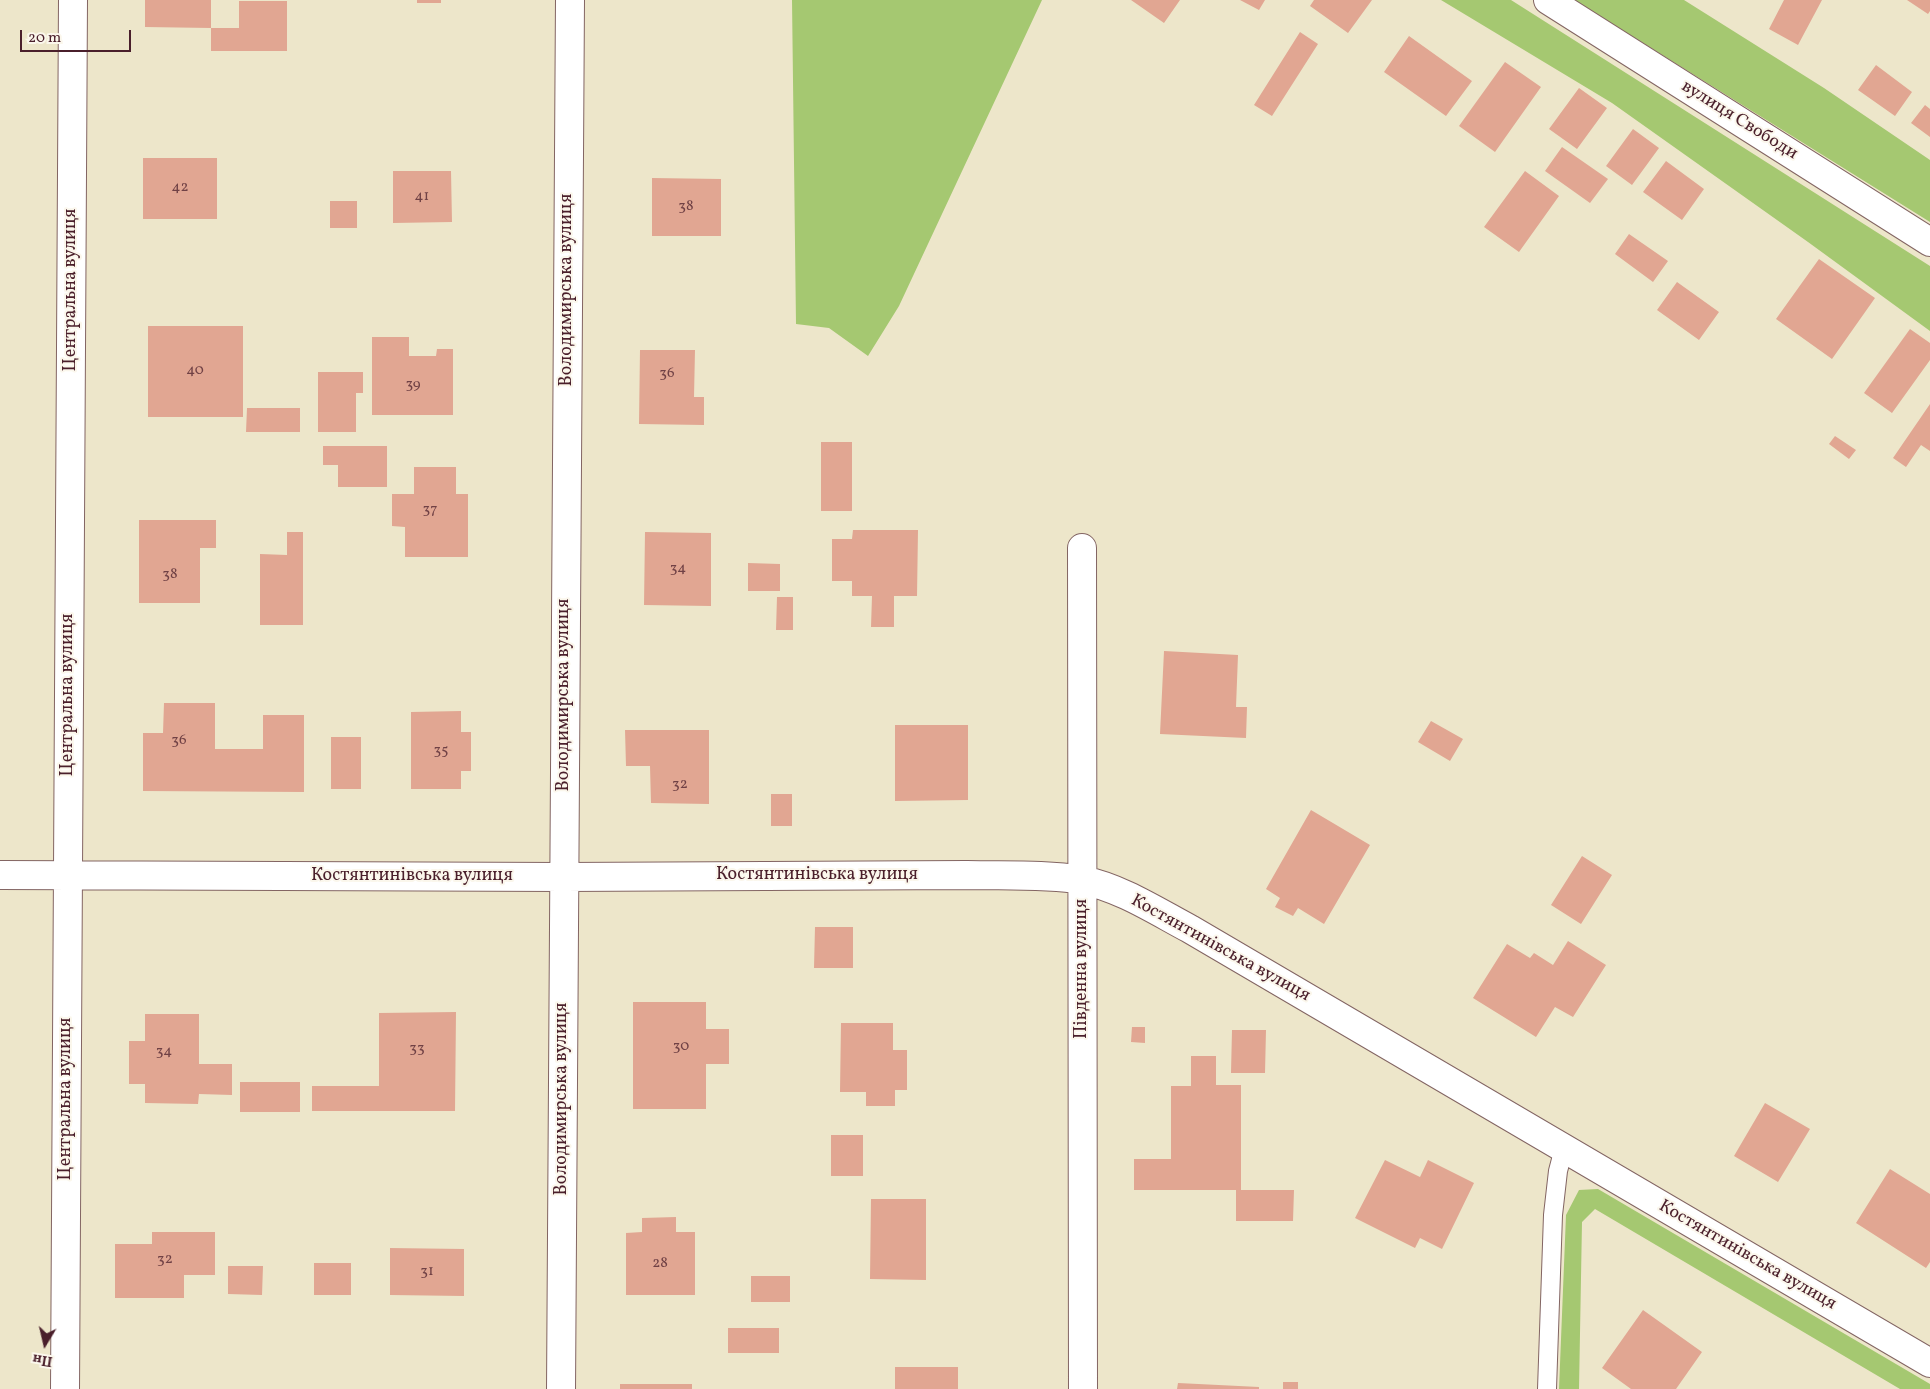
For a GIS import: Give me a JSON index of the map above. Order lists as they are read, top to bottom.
{
  "streets": {
    "street": [
      "вулиця Свободи",
      "Центральна вулиця",
      "Володимирська вулиця",
      "Костянтинівська вулиця",
      "Південна вулиця"
    ]
  },
  "crossings": [
    ["Центральна вулиця", "Костянтинівська вулиця"],
    ["Володимирська вулиця", "Костянтинівська вулиця"],
    ["Костянтинівська вулиця", "Південна вулиця"]
  ],
  "house_numbers": [
    "42",
    "41",
    "38",
    "40",
    "36",
    "39",
    "37",
    "34",
    "38",
    "36",
    "35",
    "32",
    "30",
    "33",
    "34",
    "32",
    "28",
    "31"
  ],
  "scale_bar": "20 m",
  "north": "bottom"
}
